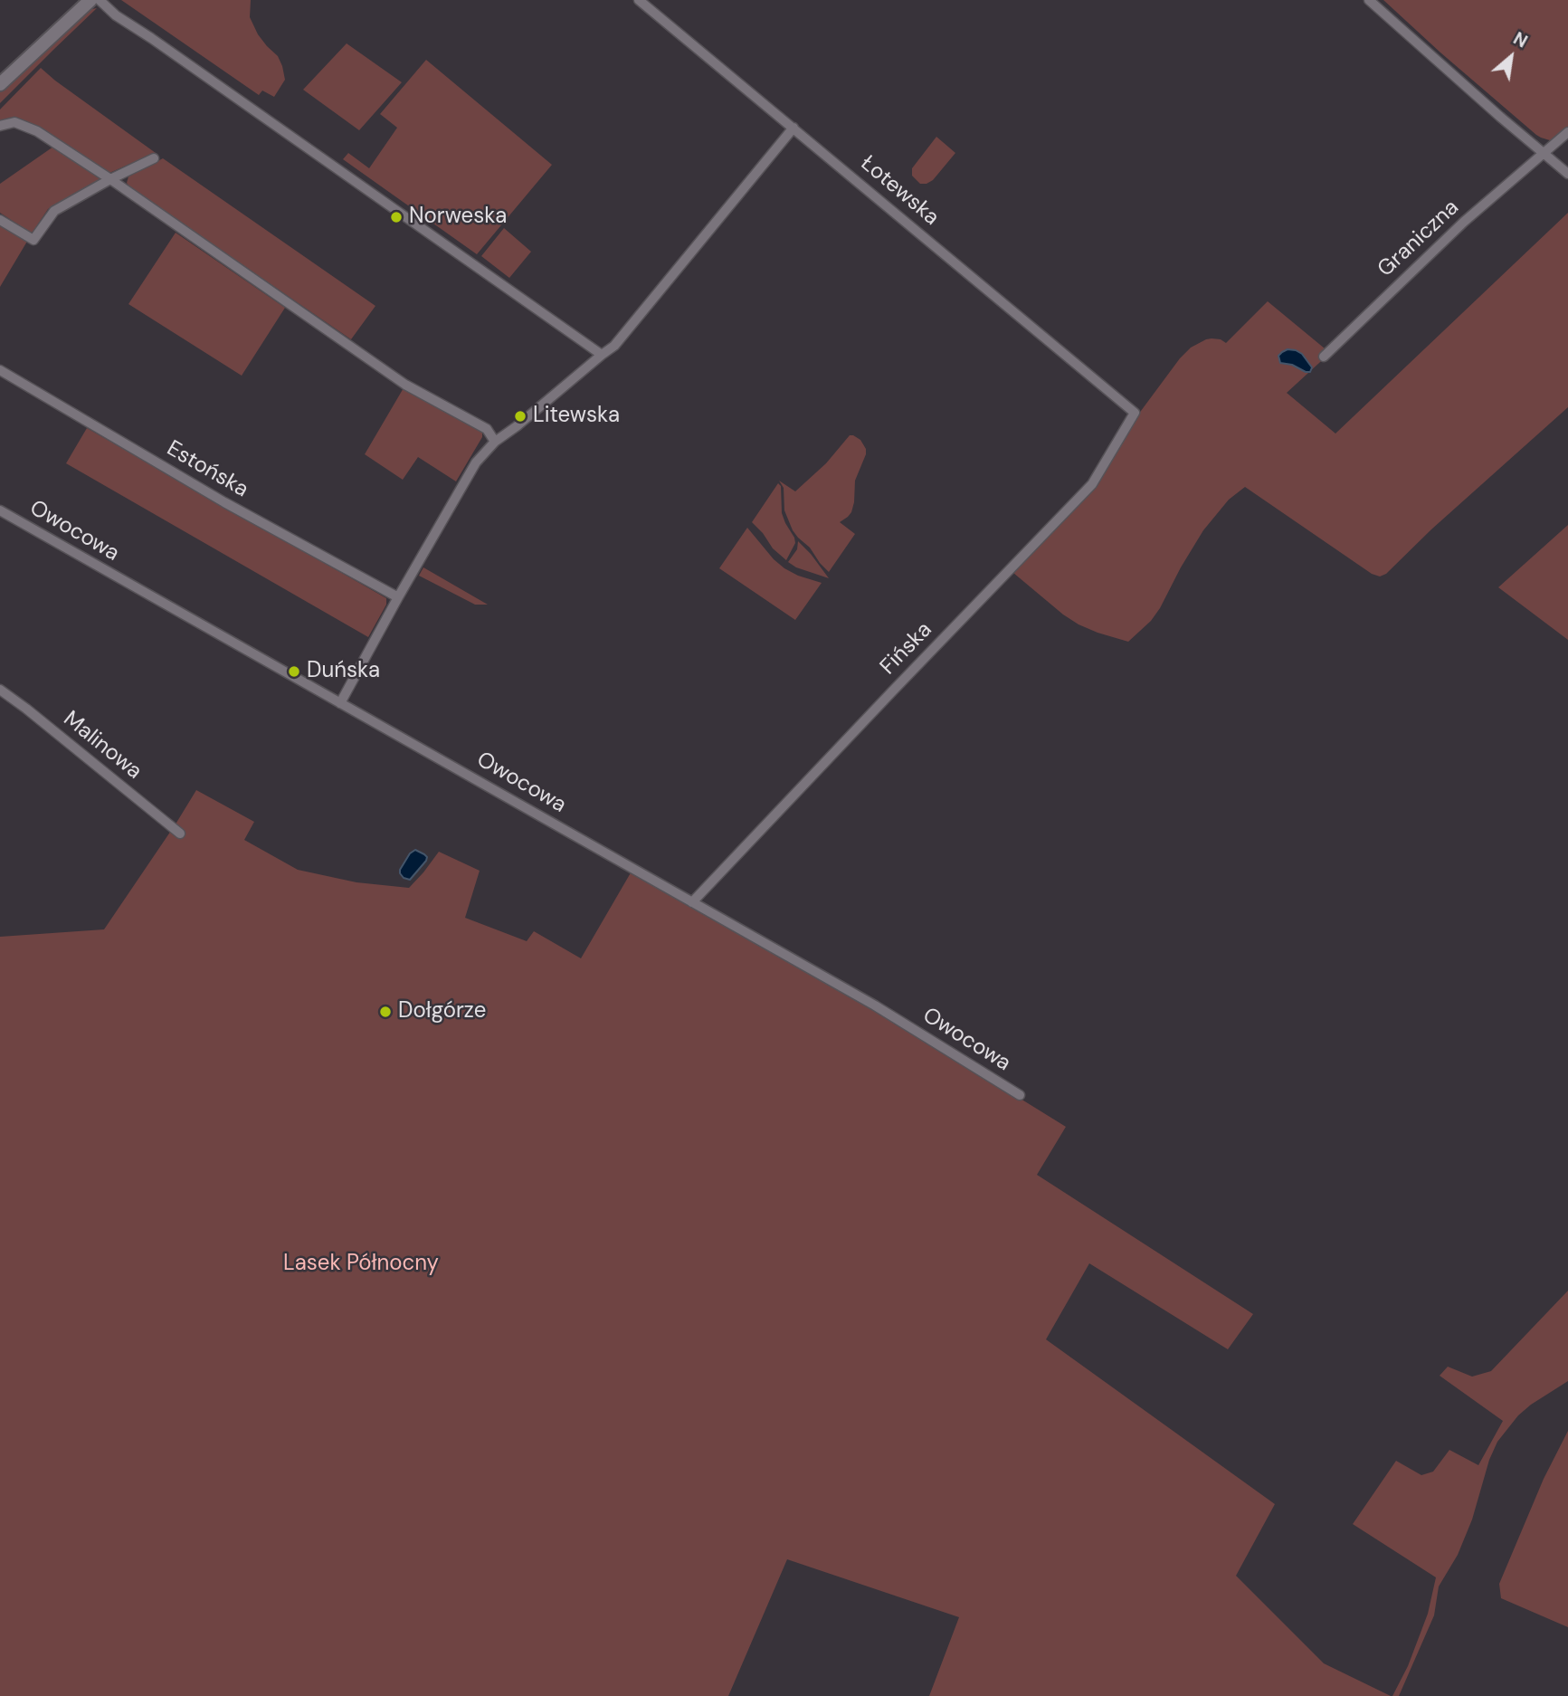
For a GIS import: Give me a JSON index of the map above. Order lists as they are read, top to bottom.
{
  "streets": {
    "street": [
      "Łotewska",
      "Graniczna",
      "Estońska",
      "Owocowa",
      "Fińska",
      "Malinowa"
    ]
  },
  "crossings": [
    ["Łotewska", "Fińska"],
    ["Owocowa", "Fińska"]
  ],
  "parks": ["Lasek Północny"],
  "places": [
    "Norweska",
    "Litewska",
    "Duńska",
    "Dołgórze"
  ],
  "north": "top right"
}
